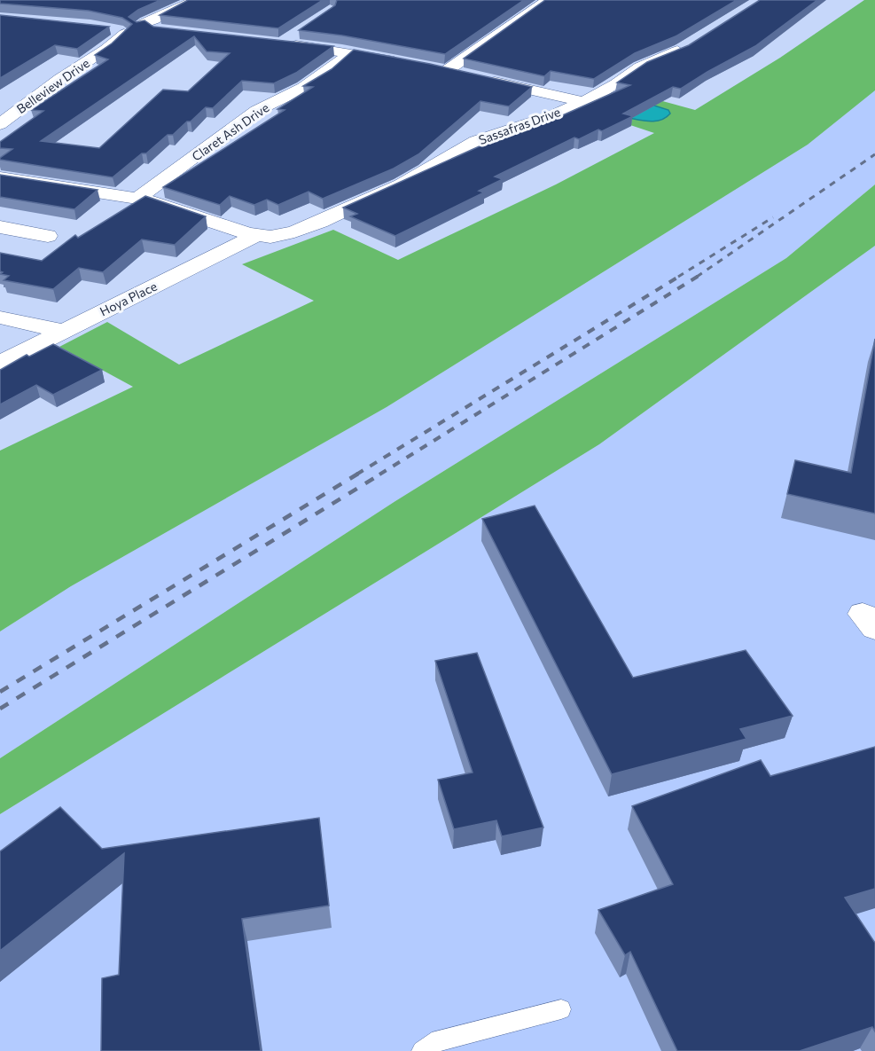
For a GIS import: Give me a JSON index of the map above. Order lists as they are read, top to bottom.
{
  "streets": {
    "street": [
      "Belleview Drive",
      "Sassafras Drive",
      "Claret Ash Drive",
      "Hoya Place"
    ]
  },
  "crossings": [
    ["Sassafras Drive", "Hoya Place"]
  ]
}
